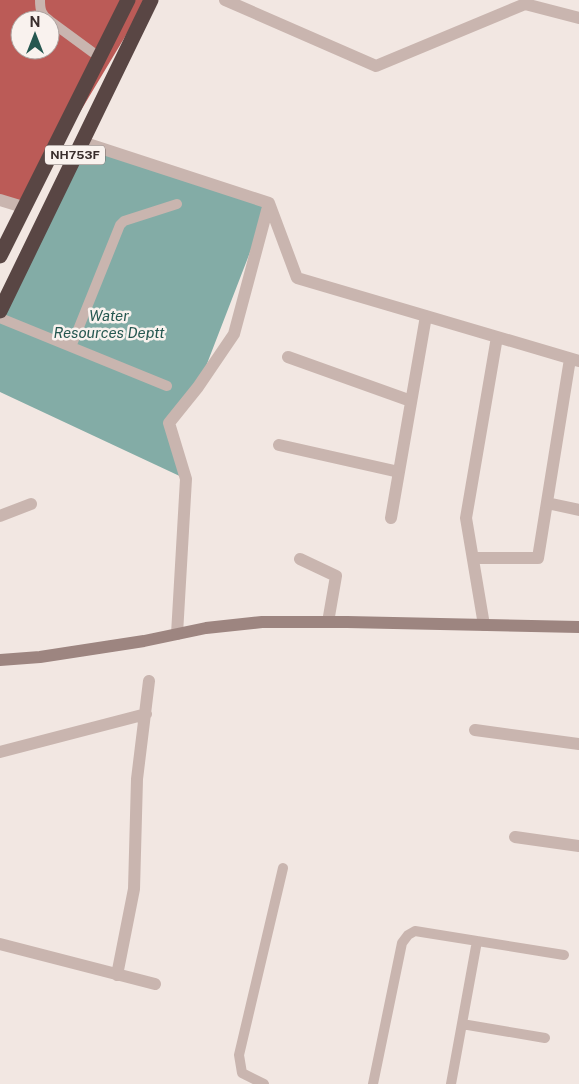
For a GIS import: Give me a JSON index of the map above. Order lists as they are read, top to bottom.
{
  "streets": {
    "highway": ["NH753F"]
  },
  "water": ["Water Resources Deptt"],
  "north": "top"
}
